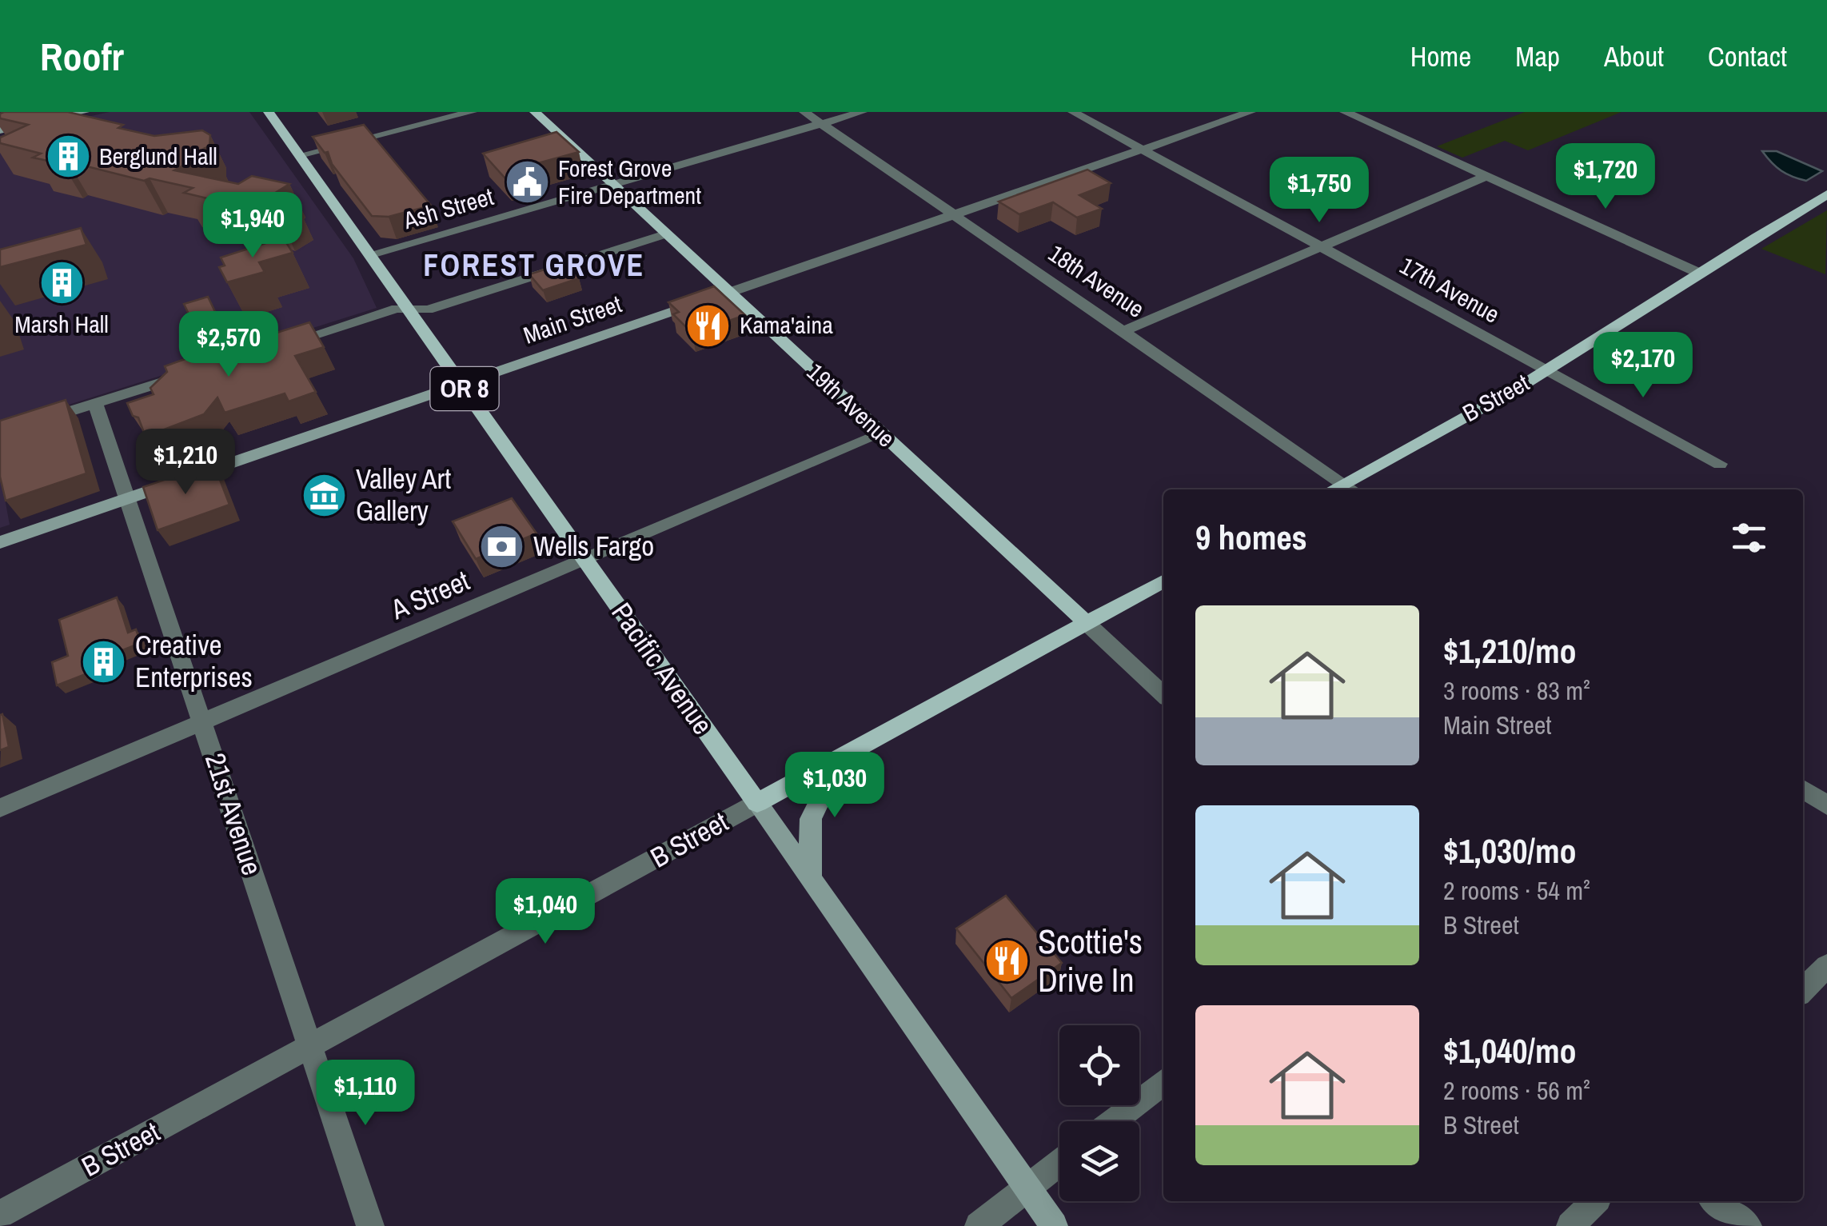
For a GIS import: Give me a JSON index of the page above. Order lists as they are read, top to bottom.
{
  "streets": {
    "main road": [
      "OR 8",
      "B Street",
      "19th Avenue",
      "Pacific Avenue"
    ],
    "street": [
      "Ash Street",
      "18th Avenue",
      "17th Avenue",
      "Main Street",
      "A Street",
      "21st Avenue"
    ]
  },
  "crossings": [
    ["Ash Street", "18th Avenue"],
    ["Ash Street", "19th Avenue"],
    ["Ash Street", "Pacific Avenue"],
    ["18th Avenue", "Main Street"],
    ["18th Avenue", "B Street"],
    ["17th Avenue", "Main Street"],
    ["17th Avenue", "B Street"],
    ["Main Street", "19th Avenue"],
    ["Main Street", "Pacific Avenue"],
    ["Main Street", "21st Avenue"],
    ["B Street", "19th Avenue"],
    ["B Street", "Pacific Avenue"],
    ["B Street", "21st Avenue"],
    ["19th Avenue", "A Street"],
    ["A Street", "Pacific Avenue"],
    ["A Street", "21st Avenue"]
  ],
  "districts": ["FOREST GROVE"],
  "places": {
    "building": ["Berglund Hall", "Marsh Hall", "Creative Enterprises"],
    "public building": ["Forest Grove Fire Department"],
    "restaurant": ["Kama'aina", "Scottie's Drive In"],
    "museum": ["Valley Art Gallery"],
    "bank": ["Wells Fargo"]
  },
  "page": {
    "header": "Roofr",
    "nav": [
      "Home",
      "Map",
      "About",
      "Contact"
    ],
    "price": [
      "$1,720",
      "$1,750",
      "$1,940",
      "$2,570",
      "$2,170",
      "$1,210",
      "$1,030",
      "$1,040",
      "$1,110"
    ],
    "heading": "9 homes",
    "list": [
      {
        "name": "$1,210/mo",
        "note": "3 rooms · 83 m² · Main Street"
      },
      {
        "name": "$1,030/mo",
        "note": "2 rooms · 54 m² · B Street"
      },
      {
        "name": "$1,040/mo",
        "note": "2 rooms · 56 m² · B Street"
      }
    ]
  }
}
